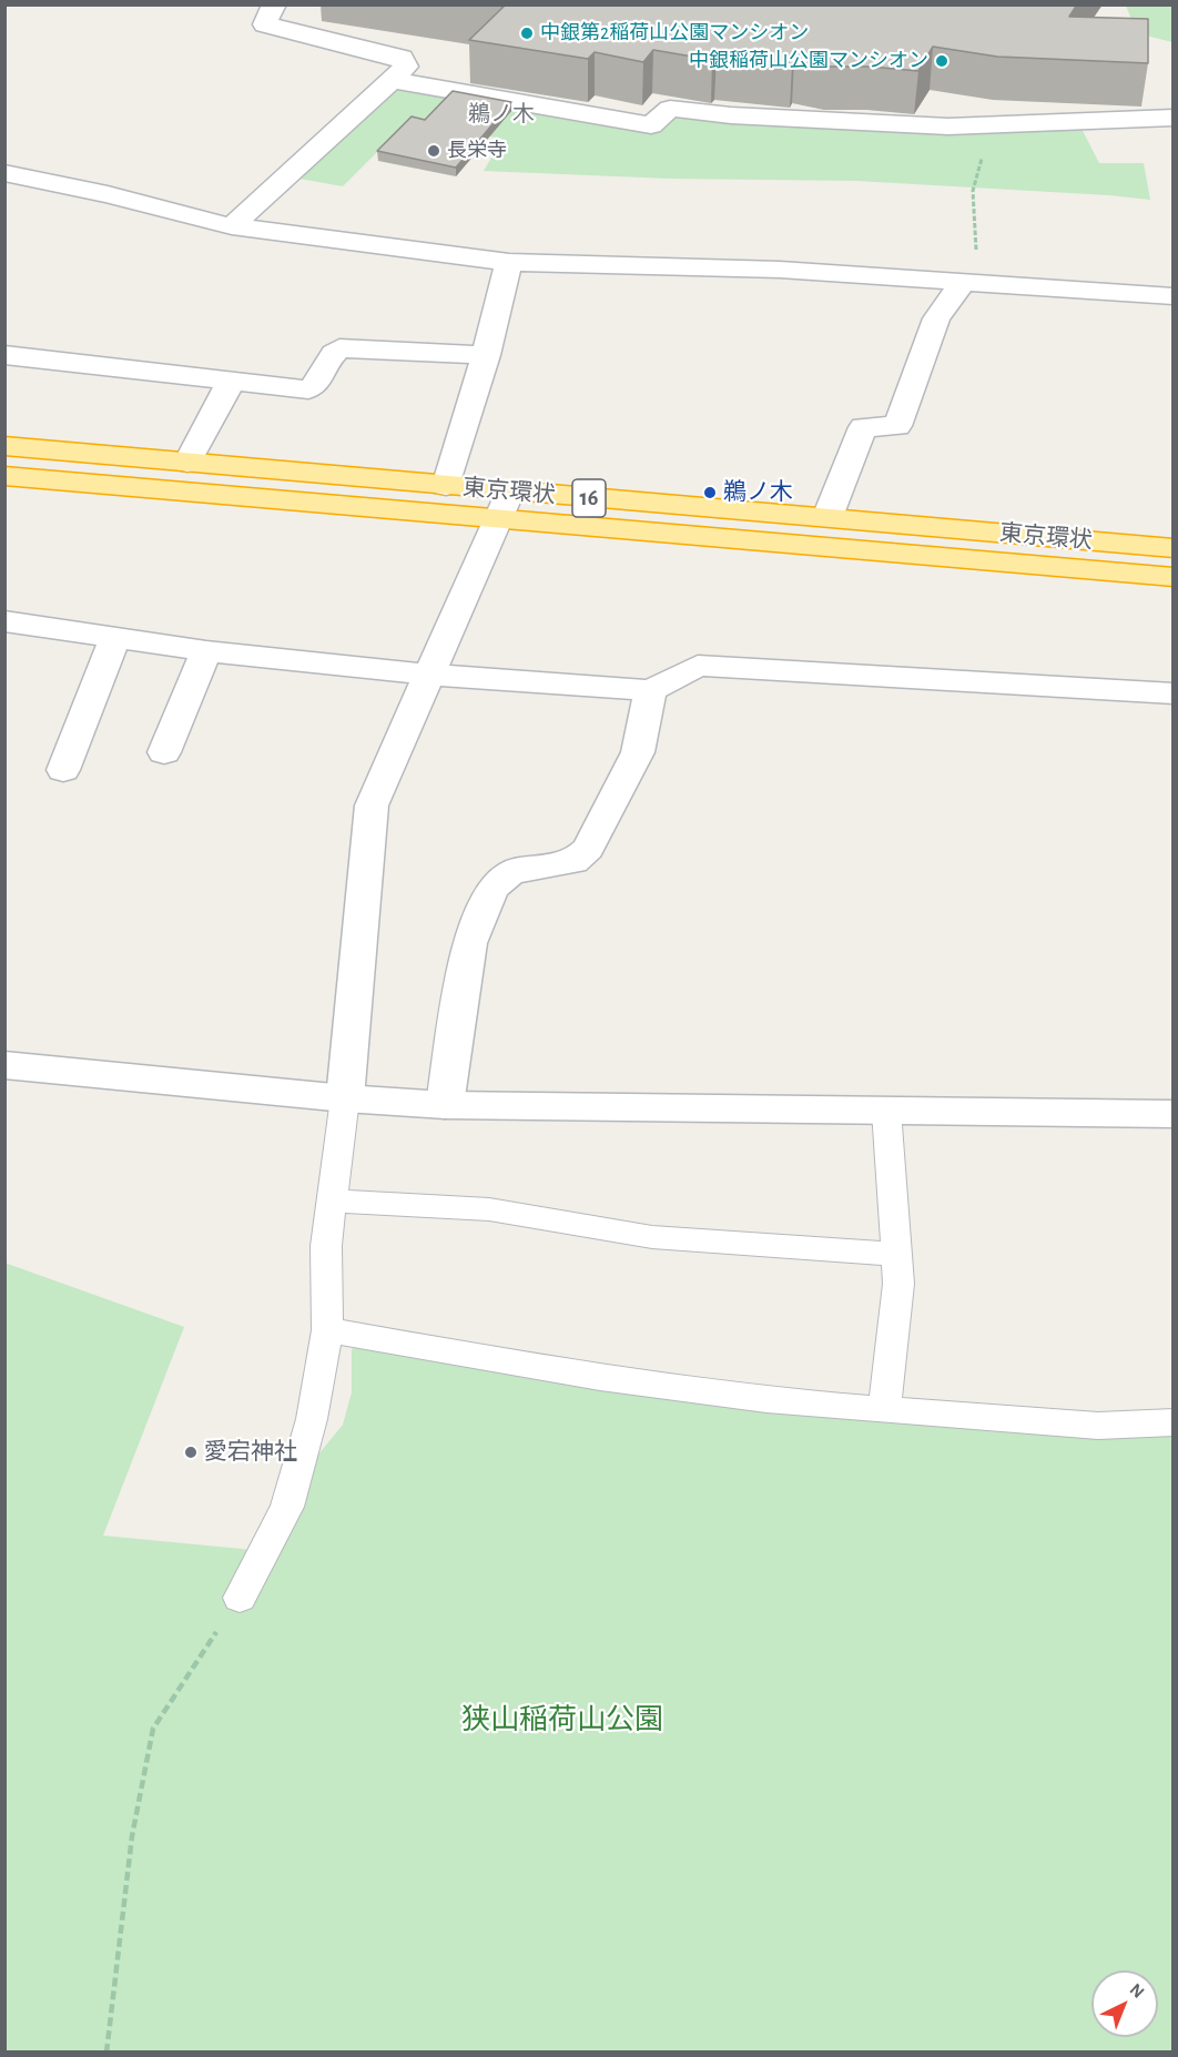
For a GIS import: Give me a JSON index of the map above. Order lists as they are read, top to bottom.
{
  "streets": {
    "highway": ["東京環状", "16"]
  },
  "districts": ["鵜ノ木"],
  "parks": ["狭山稲荷山公園"],
  "places": [
    "中銀第2稲荷山公園マンシオン",
    "中銀稲荷山公園マンシオン",
    "長栄寺",
    "鵜ノ木",
    "愛宕神社"
  ],
  "north": "top right"
}
